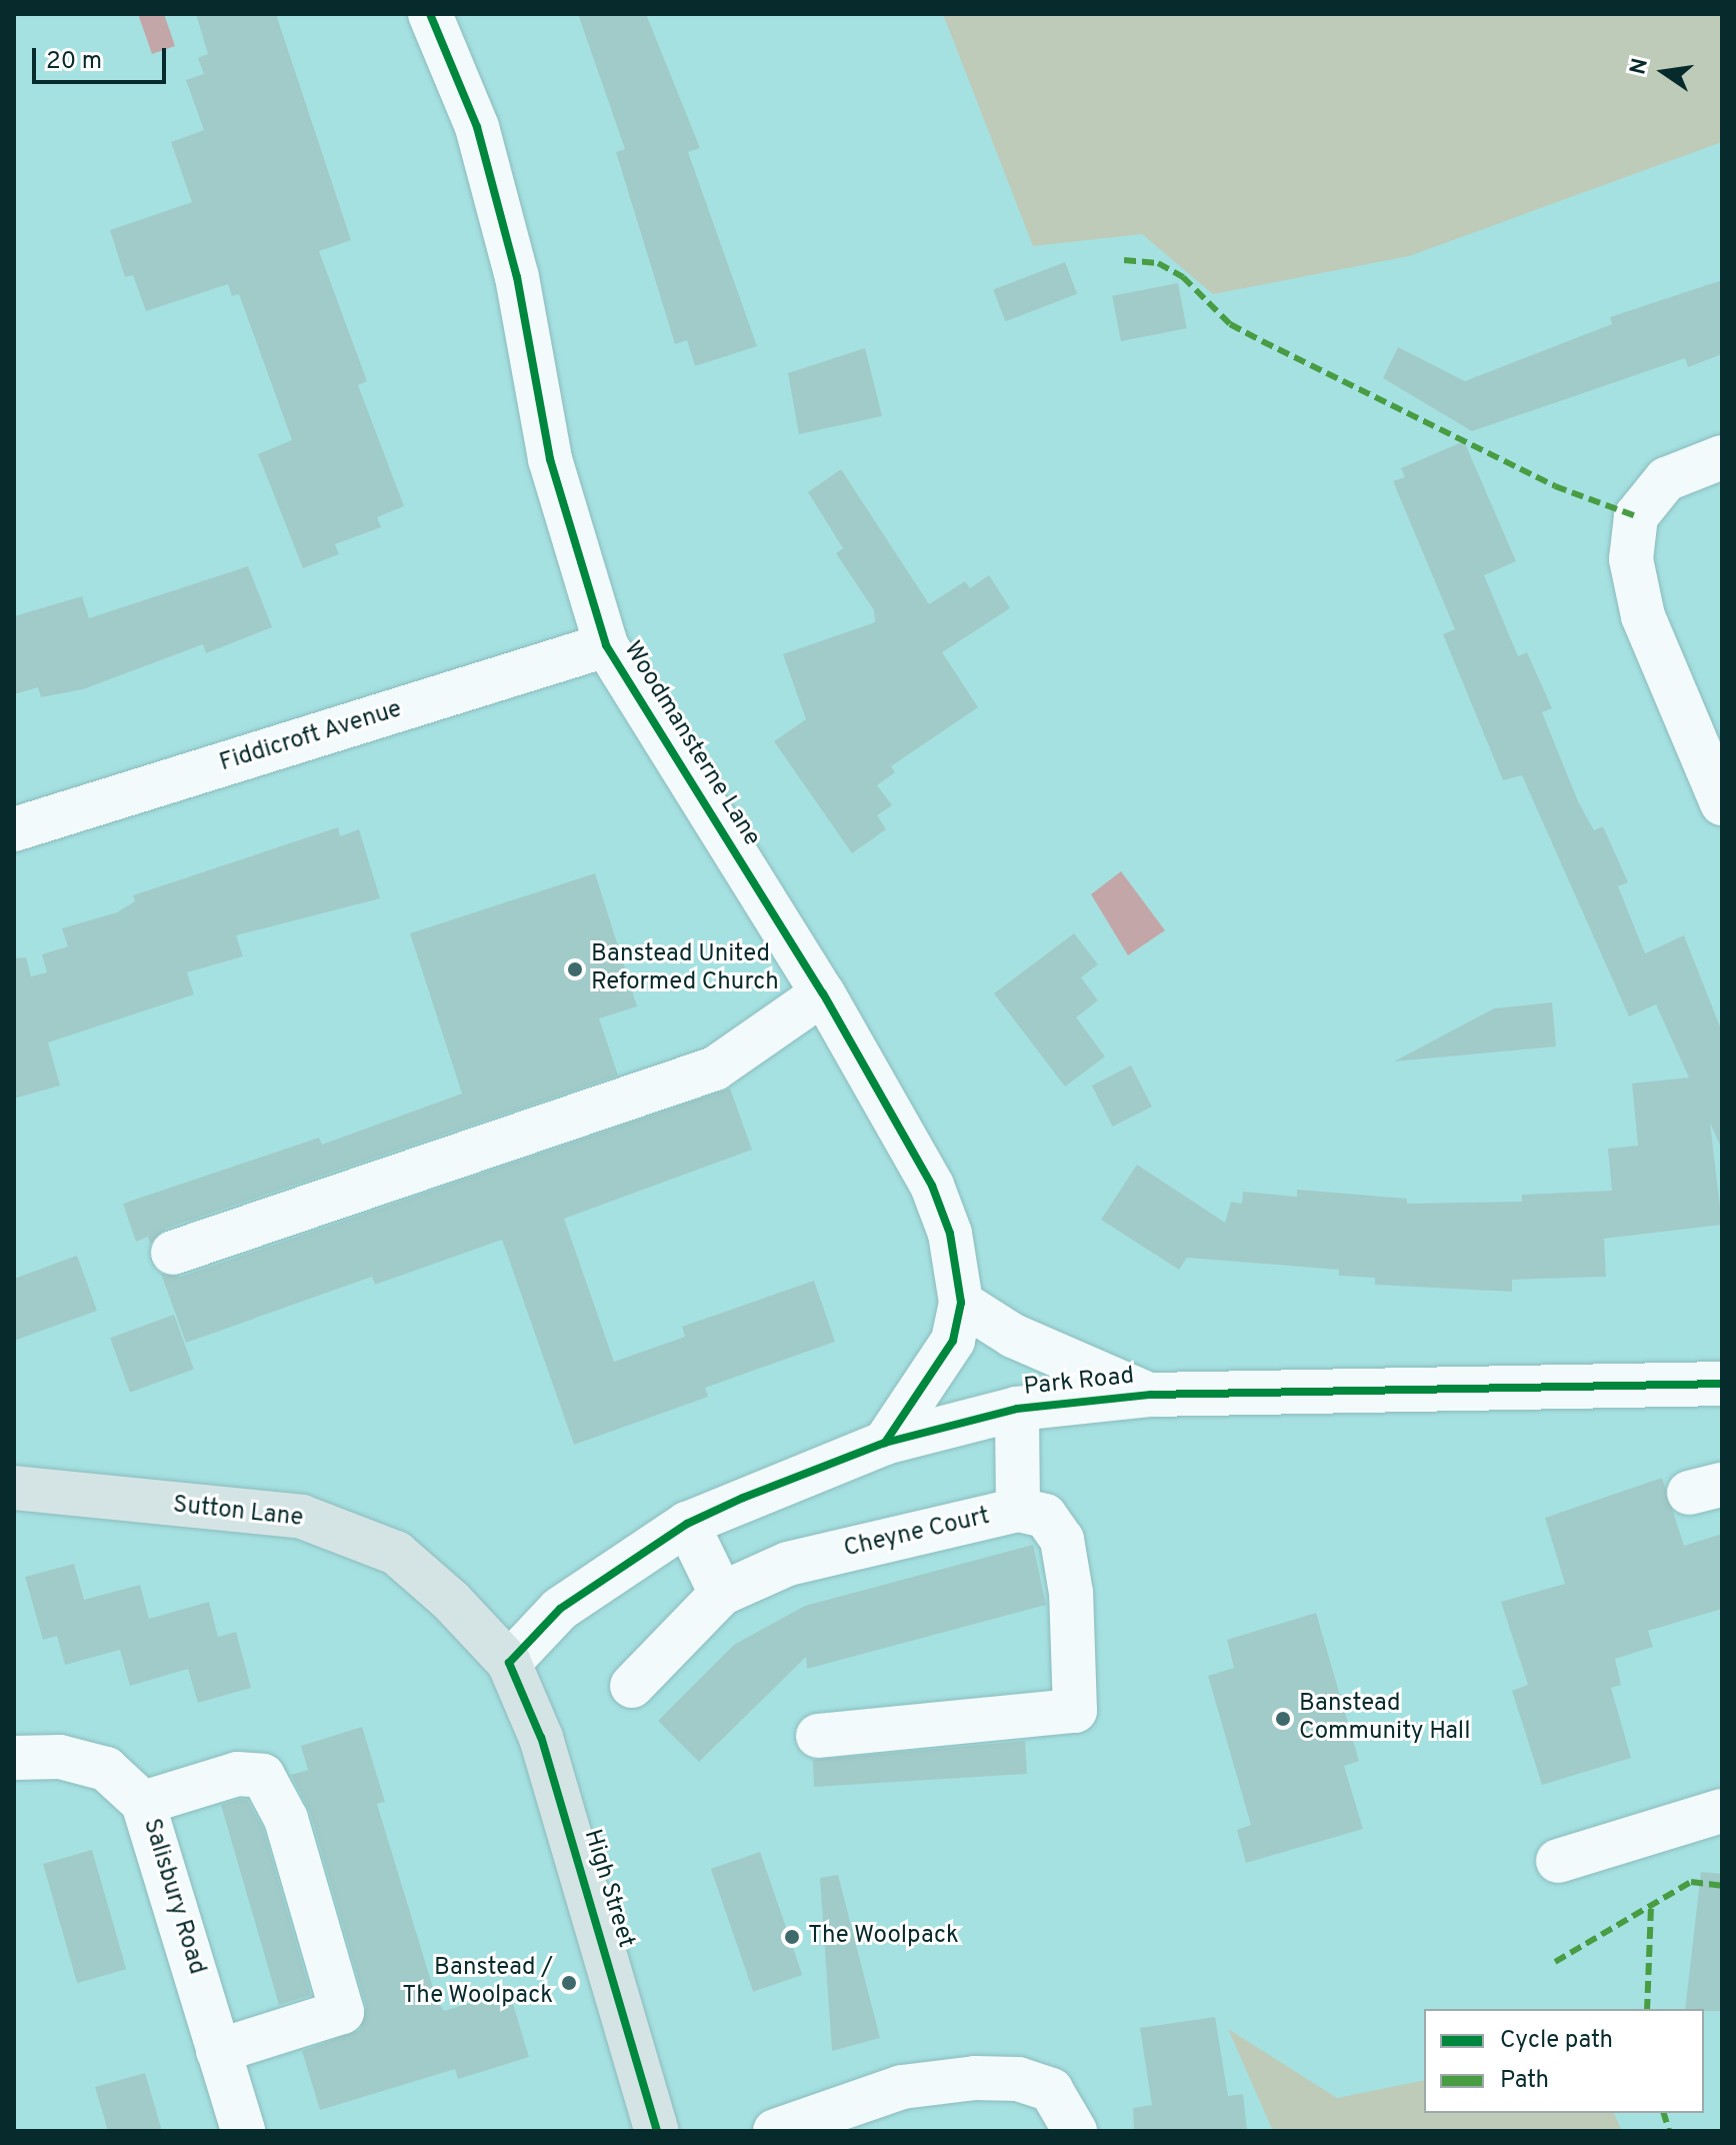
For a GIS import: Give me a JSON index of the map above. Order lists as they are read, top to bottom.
{
  "streets": {
    "main road": ["Sutton Lane", "High Street"],
    "street": [
      "Fiddicroft Avenue",
      "Woodmansterne Lane",
      "Park Road",
      "Cheyne Court",
      "Salisbury Road"
    ]
  },
  "crossings": [
    ["Fiddicroft Avenue", "Woodmansterne Lane"],
    ["Woodmansterne Lane", "Park Road"],
    ["Park Road", "Sutton Lane"],
    ["Park Road", "Cheyne Court"],
    ["Park Road", "High Street"],
    ["Sutton Lane", "High Street"]
  ],
  "places": [
    "Banstead United Reformed Church",
    "Banstead Community Hall",
    "The Woolpack",
    "Banstead / The Woolpack"
  ],
  "legend": ["Cycle path", "Path"],
  "scale_bar": "20 m",
  "north": "left"
}
